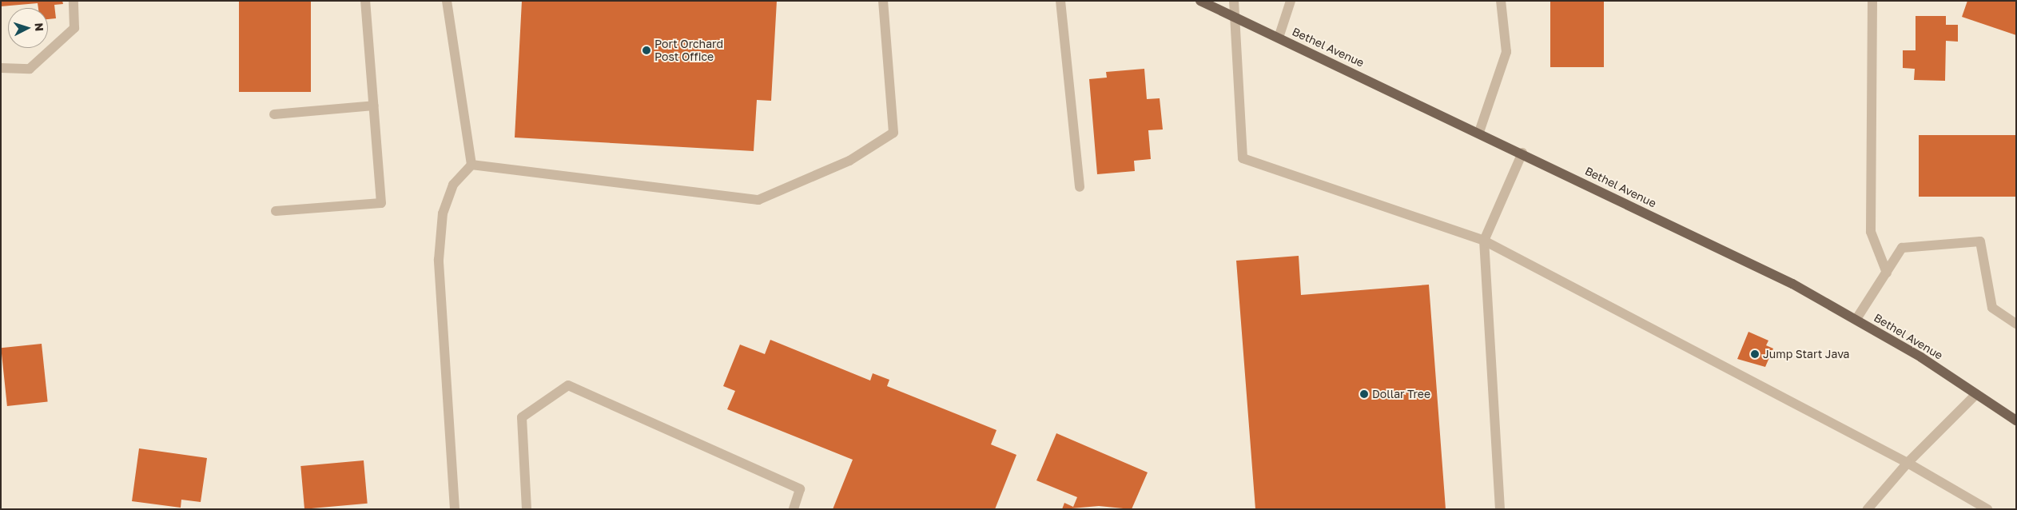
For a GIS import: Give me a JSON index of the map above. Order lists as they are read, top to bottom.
{
  "streets": {
    "main road": ["Bethel Avenue"]
  },
  "places": ["Port Orchard Post Office", "Jump Start Java", "Dollar Tree"],
  "north": "right"
}
